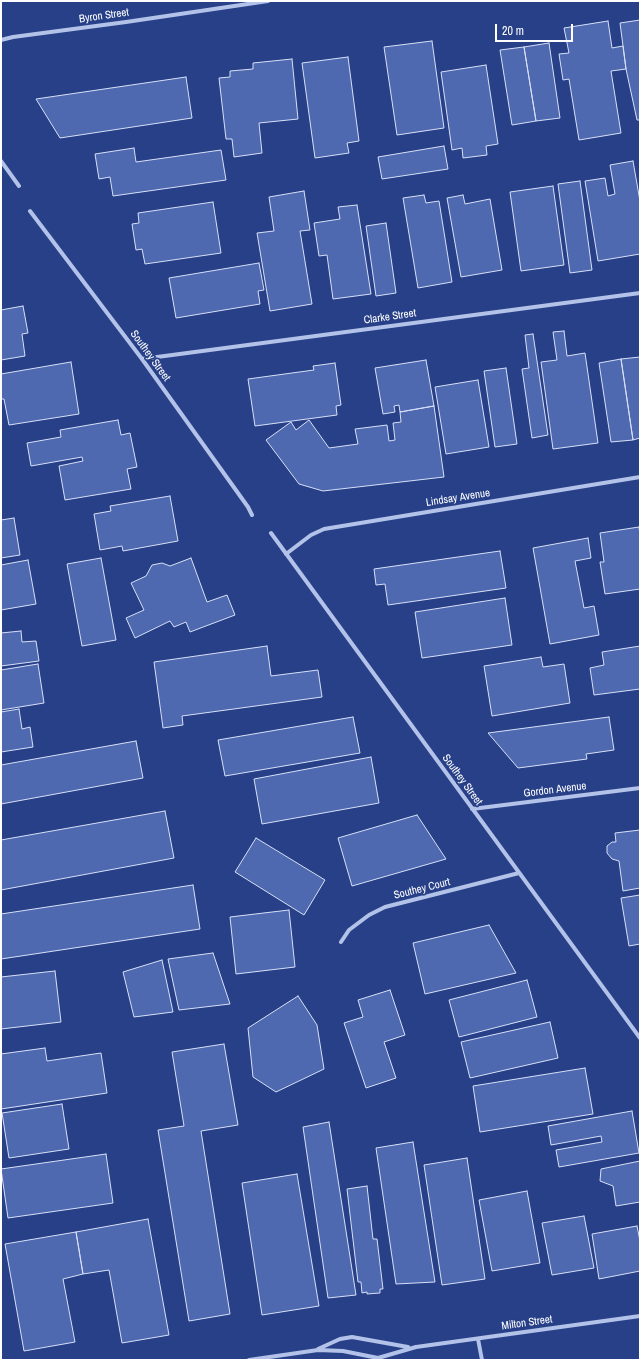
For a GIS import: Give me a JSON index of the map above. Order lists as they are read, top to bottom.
{
  "streets": {
    "street": [
      "Byron Street",
      "Clarke Street",
      "Southey Street",
      "Lindsay Avenue",
      "Gordon Avenue",
      "Southey Court",
      "Milton Street"
    ]
  },
  "crossings": [
    ["Clarke Street", "Southey Street"],
    ["Southey Street", "Lindsay Avenue"],
    ["Southey Street", "Gordon Avenue"],
    ["Southey Street", "Southey Court"]
  ],
  "scale_bar": "20 m"
}
